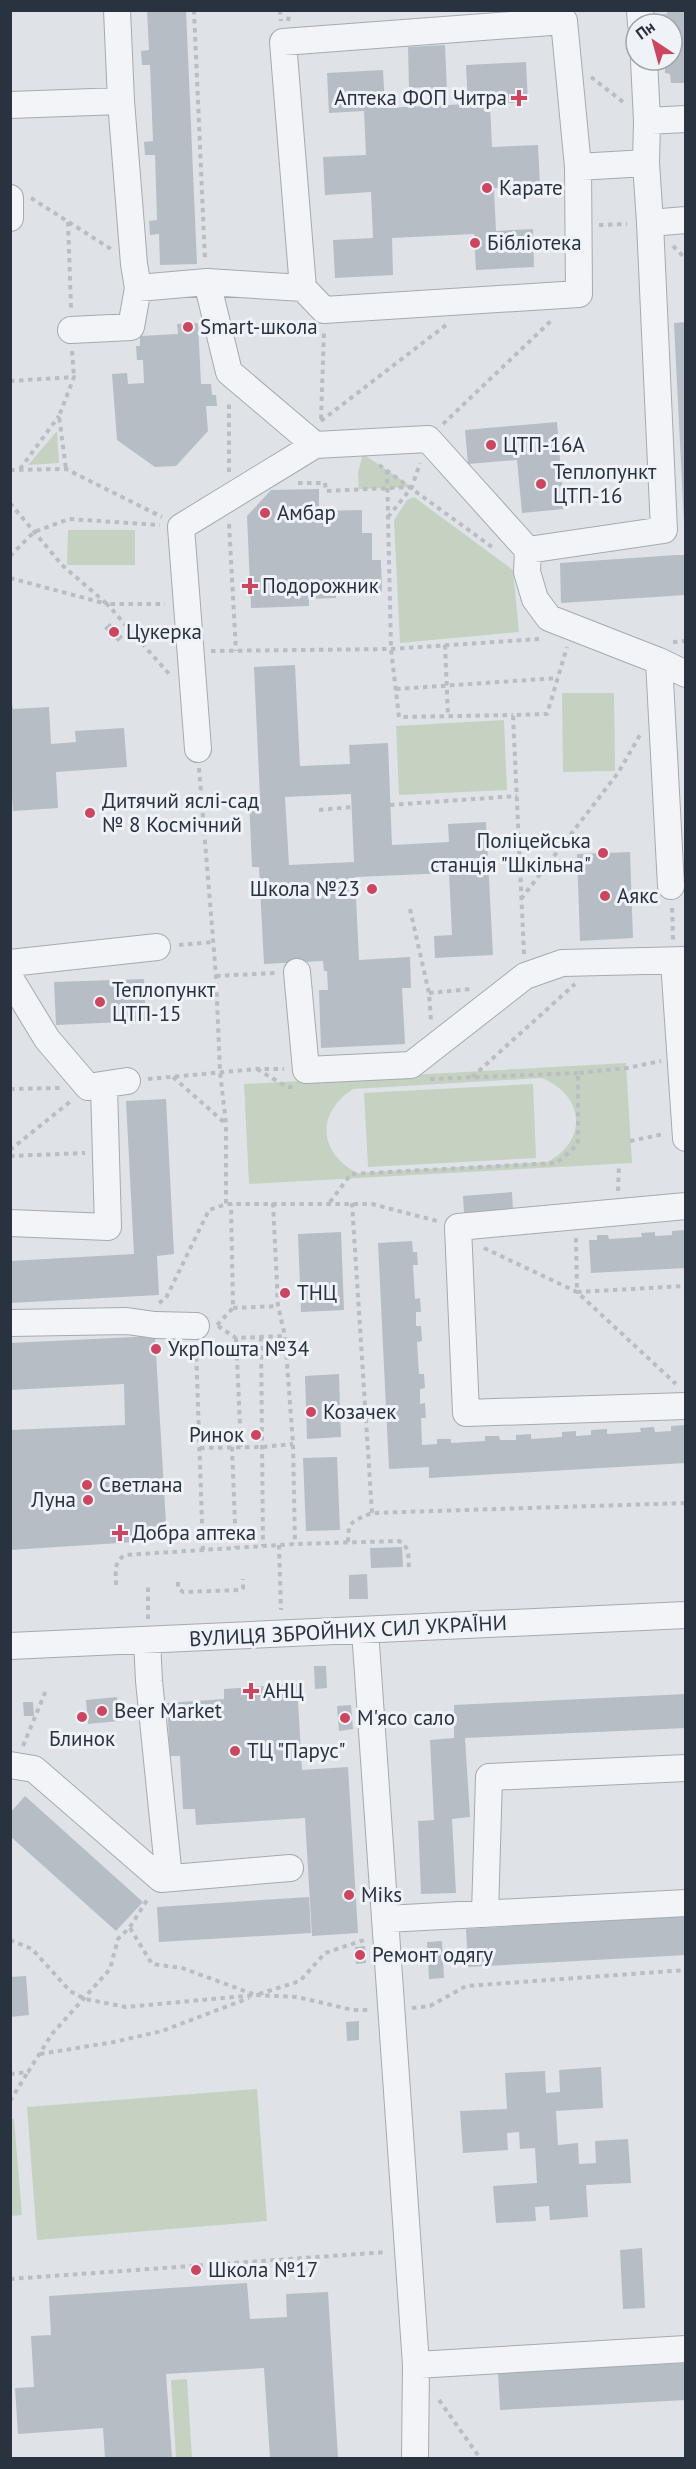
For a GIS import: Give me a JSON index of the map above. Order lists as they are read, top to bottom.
{
  "streets": {
    "street": ["ВУЛИЦЯ ЗБРОЙНИХ СИЛ УКРАЇНИ"]
  },
  "places": {
    "health": [
      "Аптека ФОП Читра",
      "Подорожник",
      "Добра аптека",
      "АНЦ"
    ],
    "other": [
      "Карате",
      "Бібліотека",
      "Smart-школа",
      "ЦТП-16А",
      "Теплопункт ЦТП-16",
      "Амбар",
      "Цукерка",
      "Дитячий яслі-сад № 8 Космічний",
      "Поліцейська станція \"Шкільна\"",
      "Школа №23",
      "Аякс",
      "Теплопункт ЦТП-15",
      "ТНЦ",
      "УкрПошта №34",
      "Козачек",
      "Ринок",
      "Светлана",
      "Луна",
      "Beer Market",
      "Блинок",
      "М'ясо сало",
      "ТЦ \"Парус\"",
      "Miks",
      "Ремонт одягу",
      "Школа №17"
    ]
  },
  "north": "top left"
}
